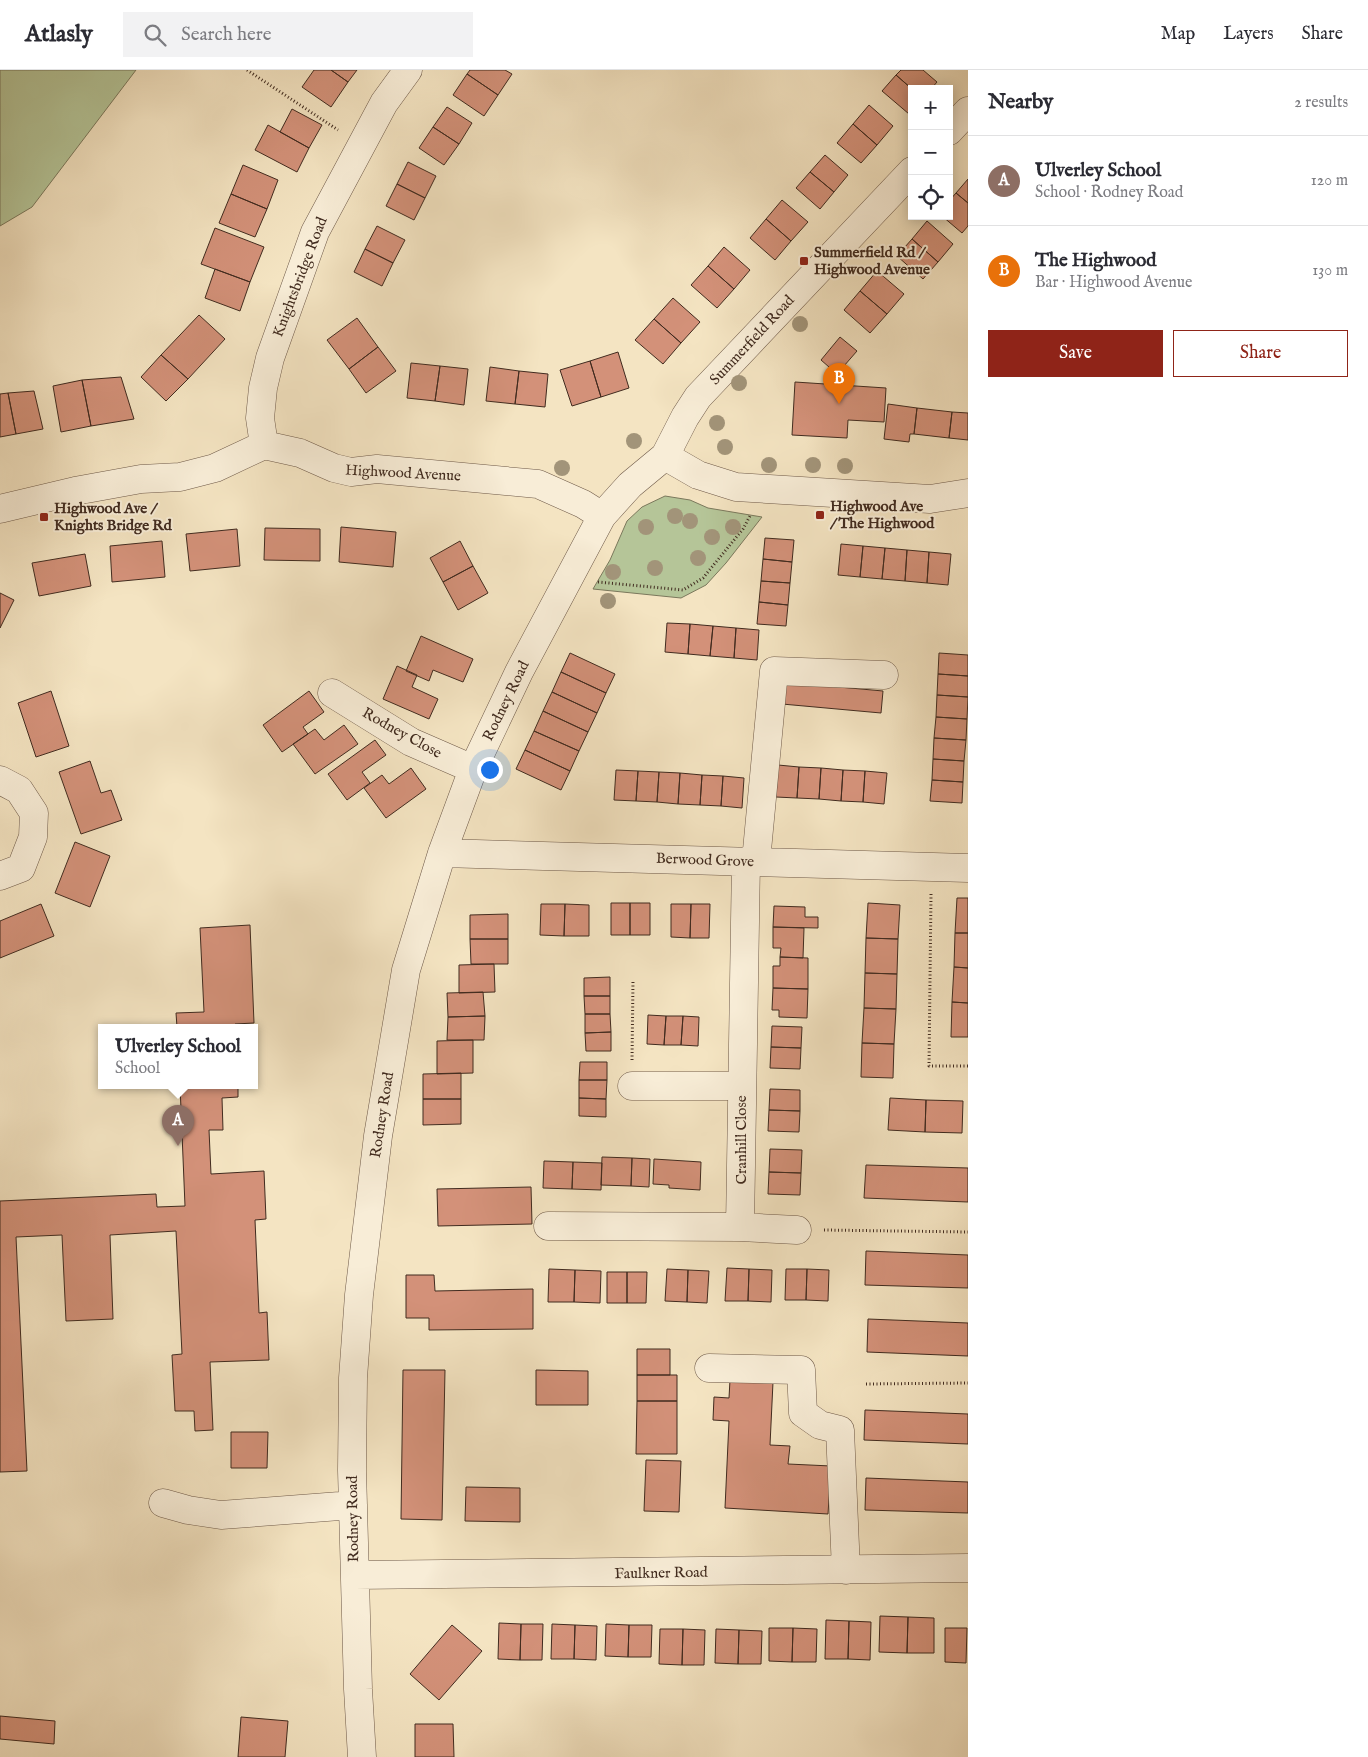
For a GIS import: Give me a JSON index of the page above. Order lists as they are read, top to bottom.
{
  "streets": {
    "street": [
      "Knightsbridge Road",
      "Summerfield Road",
      "Highwood Avenue",
      "Rodney Road",
      "Rodney Close",
      "Berwood Grove",
      "Cranhill Close",
      "Faulkner Road"
    ]
  },
  "crossings": [
    ["Knightsbridge Road", "Highwood Avenue"],
    ["Summerfield Road", "Highwood Avenue"],
    ["Summerfield Road", "Rodney Road"],
    ["Highwood Avenue", "Rodney Road"],
    ["Rodney Road", "Rodney Close"],
    ["Rodney Road", "Berwood Grove"],
    ["Rodney Road", "Faulkner Road"],
    ["Berwood Grove", "Cranhill Close"]
  ],
  "places": {
    "transit": ["Summerfield Rd / Highwood Avenue", "Highwood Ave / The Highwood", "Highwood Ave / Knights Bridge Rd"]
  },
  "page": {
    "header": "Atlasly",
    "search": "Search here",
    "nav": ["Map", "Layers", "Share"],
    "heading": ["Nearby", "2 results"],
    "map_buttons": ["+", "−"],
    "list": [
      {
        "mark": "A",
        "name": "Ulverley School",
        "note": "School · Rodney Road",
        "value": "120 m"
      },
      {
        "mark": "B",
        "name": "The Highwood",
        "note": "Bar · Highwood Avenue",
        "value": "130 m"
      }
    ],
    "buttons": ["Save", "Share"],
    "pins": ["B", "A"],
    "popup": ["Ulverley School", "School"]
  }
}
